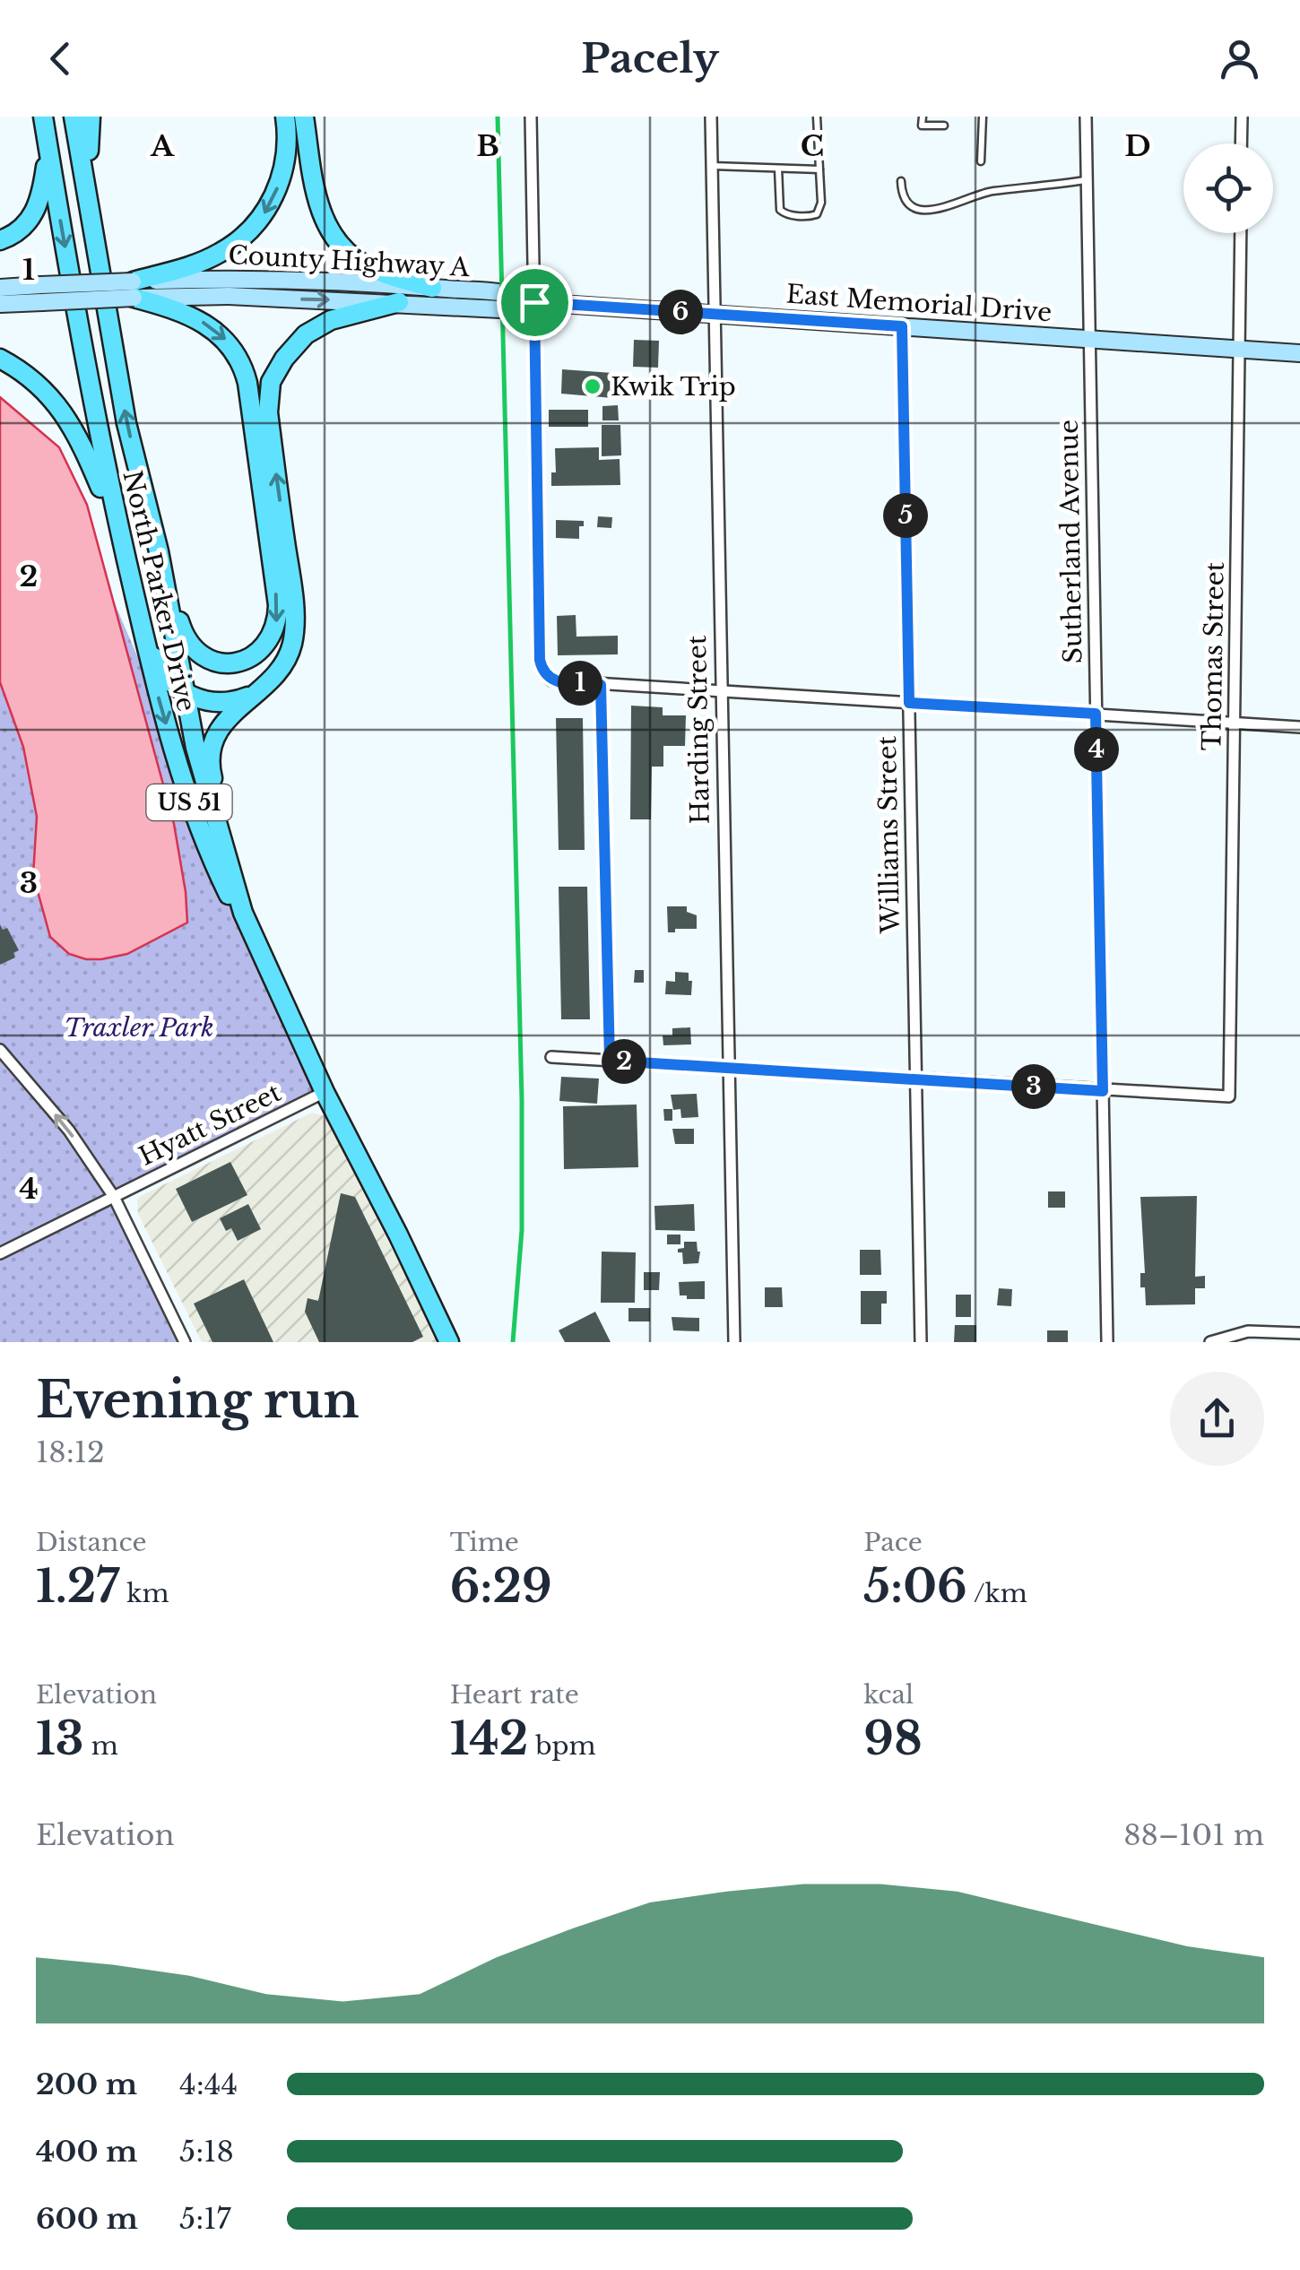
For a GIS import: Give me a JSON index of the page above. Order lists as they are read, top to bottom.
{
  "streets": {
    "main road": [
      "County Highway A",
      "East Memorial Drive",
      "North Parker Drive",
      "US 51"
    ],
    "street": [
      "Sutherland Avenue",
      "Thomas Street",
      "Harding Street",
      "Williams Street",
      "Hyatt Street"
    ]
  },
  "crossings": [
    ["County Highway A", "East Memorial Drive"],
    ["East Memorial Drive", "Sutherland Avenue"],
    ["East Memorial Drive", "Thomas Street"],
    ["East Memorial Drive", "Harding Street"],
    ["East Memorial Drive", "Williams Street"],
    ["Sutherland Avenue", "Thomas Street"],
    ["North Parker Drive", "Hyatt Street"]
  ],
  "parks": ["Traxler Park"],
  "places": ["Kwik Trip"],
  "page": {
    "header": "Pacely",
    "pins": [
      "6",
      "5",
      "1",
      "4",
      "2",
      "3"
    ],
    "heading": ["Evening run", "18:12"],
    "stats": [
      ["Distance", "1.27 km"],
      ["Time", "6:29"],
      ["Pace", "5:06 /km"],
      ["Elevation", "13 m"],
      ["Heart rate", "142 bpm"],
      ["kcal", "98"]
    ],
    "chart": ["Elevation", "88–101 m"],
    "list": [
      {
        "name": "200 m",
        "note": "4:44"
      },
      {
        "name": "400 m",
        "note": "5:18"
      },
      {
        "name": "600 m",
        "note": "5:17"
      }
    ]
  },
  "grid": {
    "columns": [
      "A",
      "B",
      "C",
      "D"
    ],
    "rows": [
      "1",
      "2",
      "3",
      "4"
    ]
  }
}
